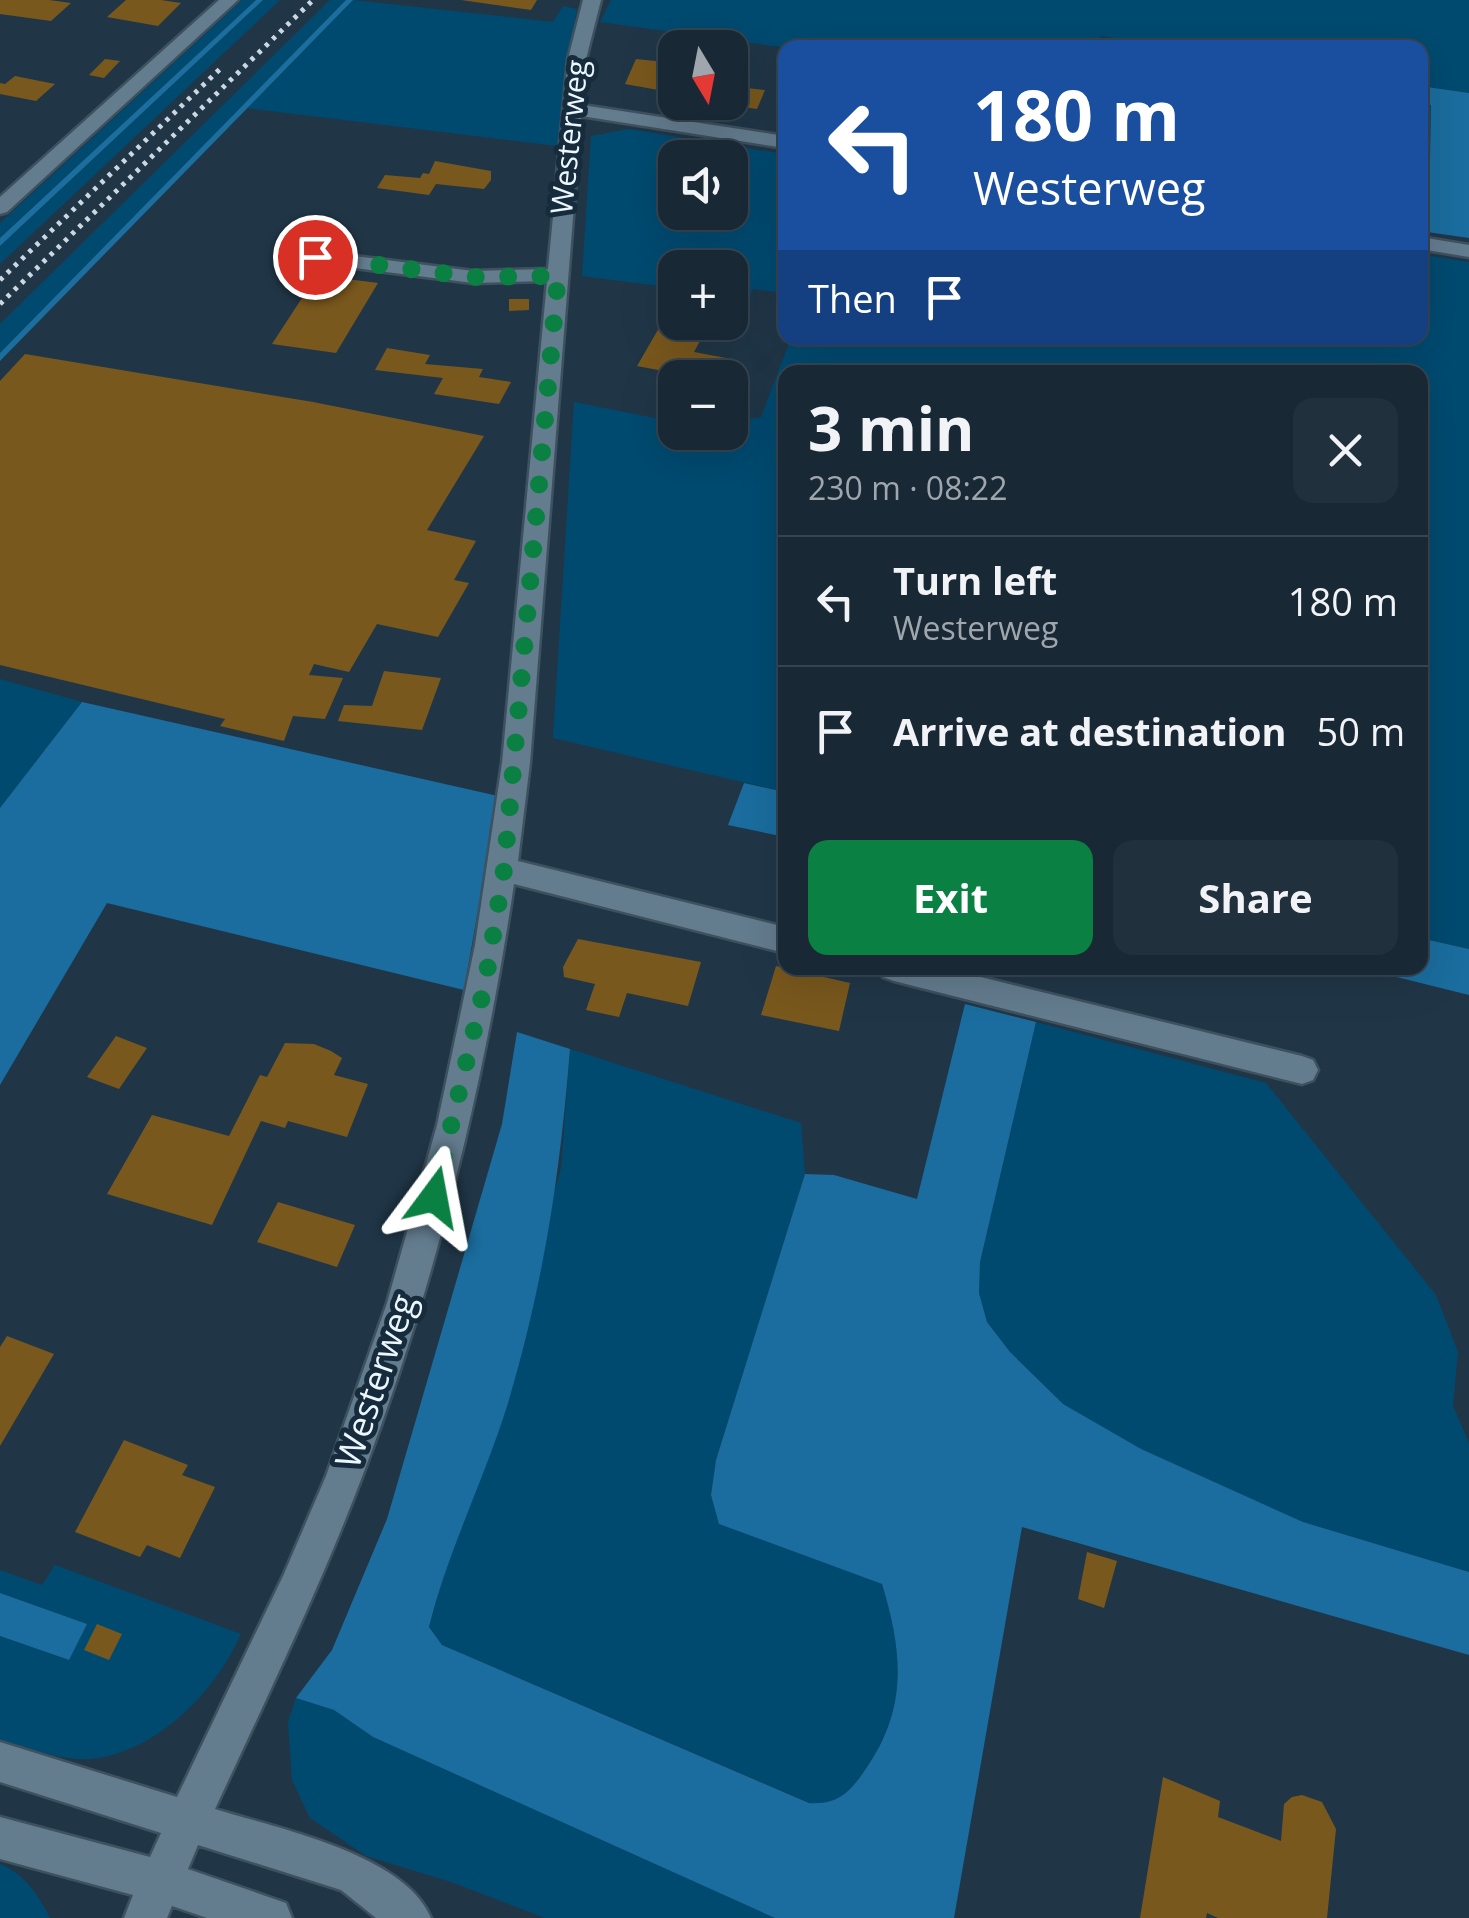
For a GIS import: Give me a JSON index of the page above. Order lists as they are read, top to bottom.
{
  "streets": {
    "street": ["Westerweg"]
  },
  "north": "bottom",
  "page": {
    "map_buttons": ["+", "−"],
    "turn": ["180 m", "Westerweg"],
    "then": "Then",
    "heading": ["3 min", "230 m · 08:22"],
    "list": [
      {
        "name": "Turn left",
        "note": "Westerweg",
        "value": "180 m"
      },
      {
        "name": "Arrive at destination",
        "value": "50 m"
      }
    ],
    "buttons": ["Exit", "Share"]
  }
}
